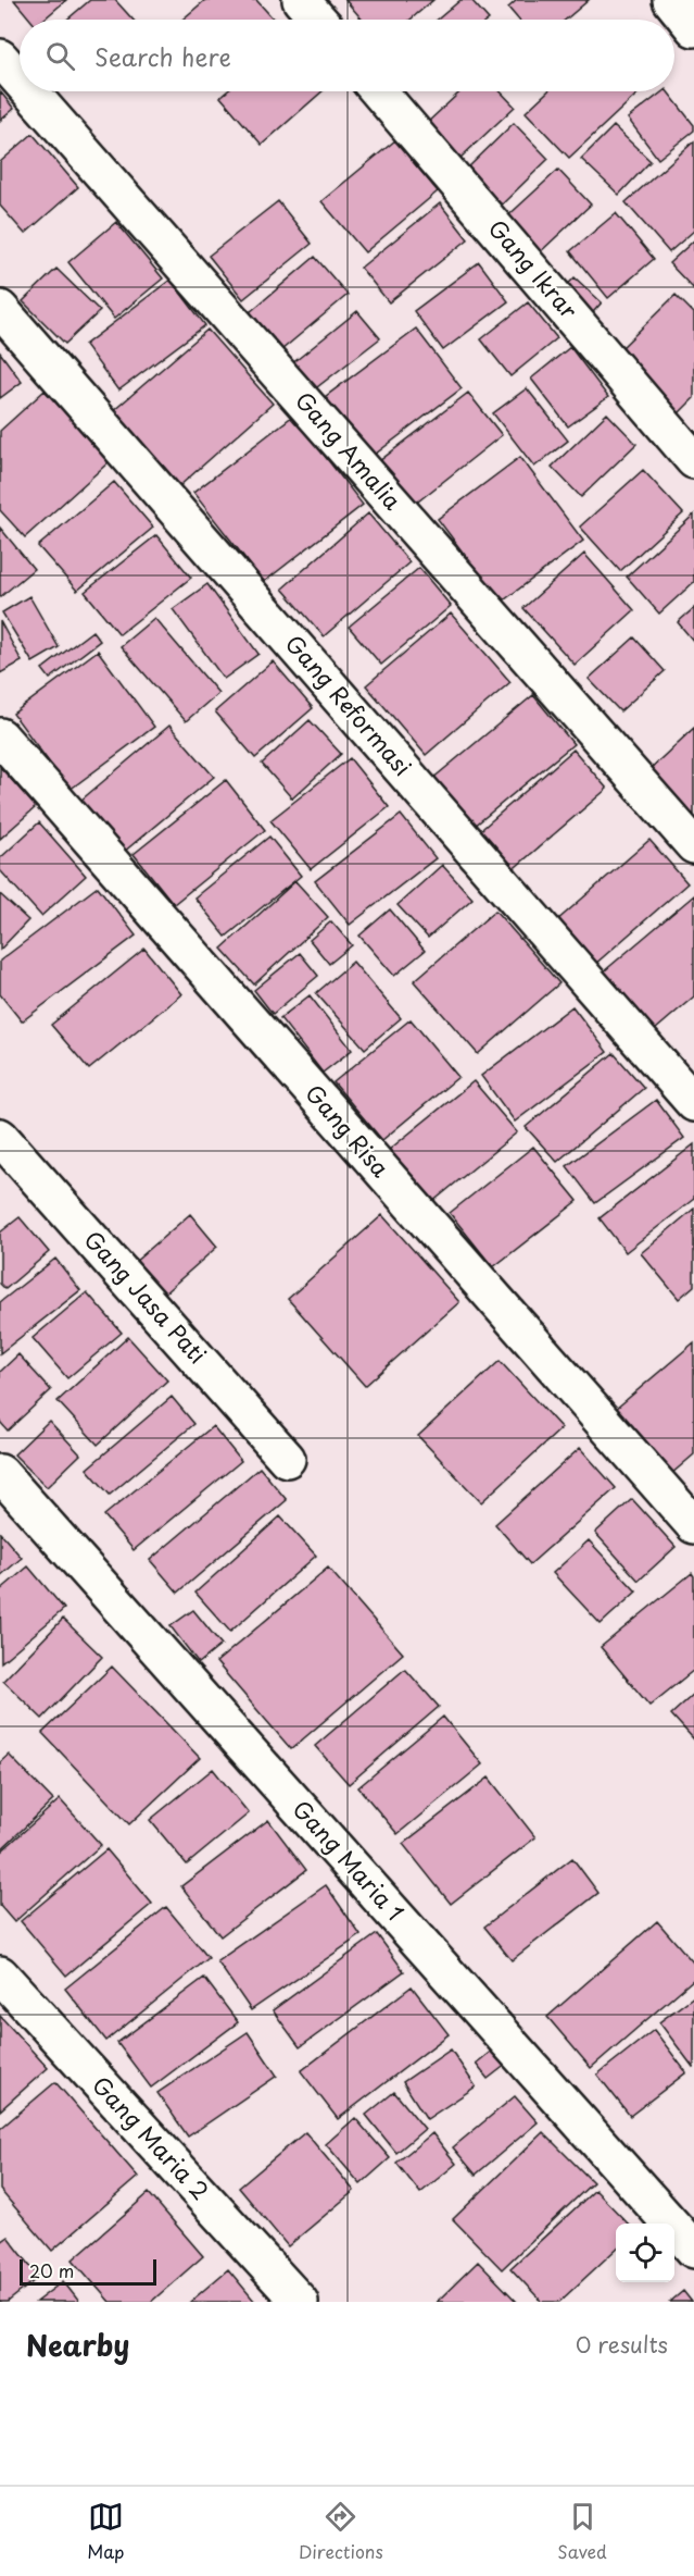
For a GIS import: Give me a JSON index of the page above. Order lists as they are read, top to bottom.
{
  "streets": {
    "street": [
      "Gang Ikrar",
      "Gang Amalia",
      "Gang Reformasi",
      "Gang Risa",
      "Gang Jasa Pati",
      "Gang Maria 1",
      "Gang Maria 2"
    ]
  },
  "scale_bar": "20 m",
  "page": {
    "search": "Search here",
    "scale": "20 m",
    "heading": ["Nearby", "0 results"],
    "nav": ["Map", "Directions", "Saved"]
  }
}
